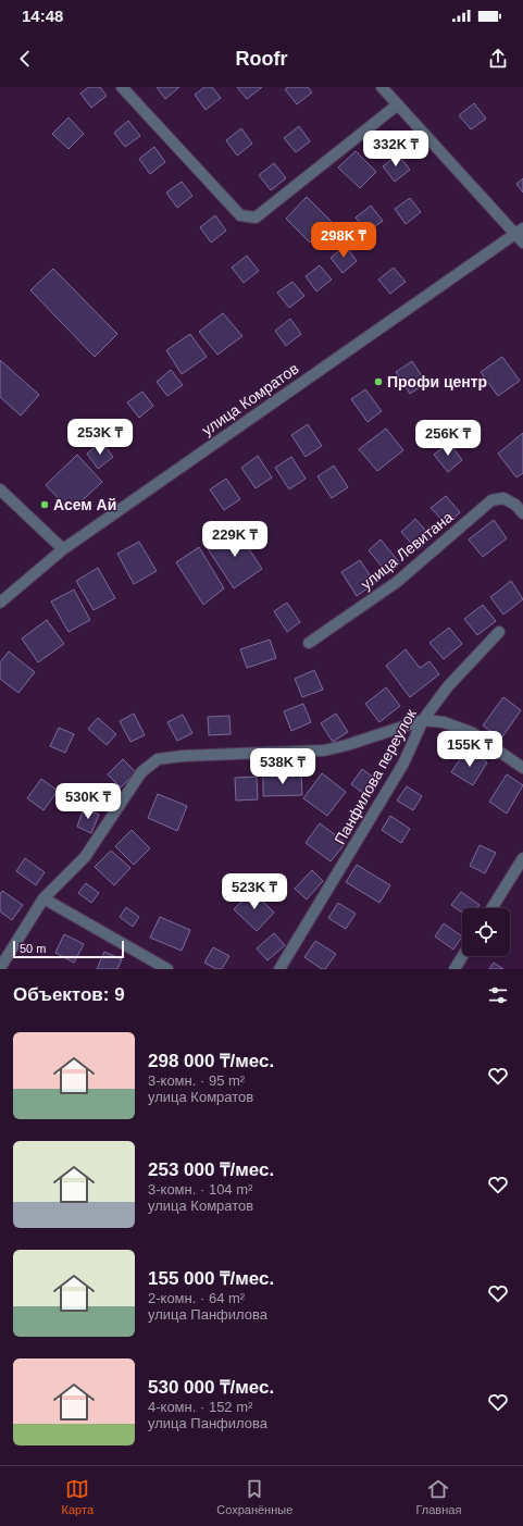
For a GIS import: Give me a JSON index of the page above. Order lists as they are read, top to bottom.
{
  "streets": {
    "street": ["улица Комратов", "улица Левитана", "Панфилова переулок"]
  },
  "places": ["Профи центр", "Асем Ай"],
  "scale_bar": "50 m",
  "page": {
    "status": "14:48",
    "header": "Roofr",
    "price": [
      "332K ₸",
      "298K ₸",
      "253K ₸",
      "256K ₸",
      "229K ₸",
      "155K ₸",
      "538K ₸",
      "530K ₸",
      "523K ₸"
    ],
    "scale": "50 m",
    "heading": "Объектов: 9",
    "list": [
      {
        "name": "298 000 ₸/мес.",
        "note": "3-комн. · 95 m² · улица Комратов"
      },
      {
        "name": "253 000 ₸/мес.",
        "note": "3-комн. · 104 m² · улица Комратов"
      },
      {
        "name": "155 000 ₸/мес.",
        "note": "2-комн. · 64 m² · улица Панфилова"
      },
      {
        "name": "530 000 ₸/мес.",
        "note": "4-комн. · 152 m² · улица Панфилова"
      }
    ],
    "tabs": ["Карта", "Сохранённые", "Главная"]
  }
}
